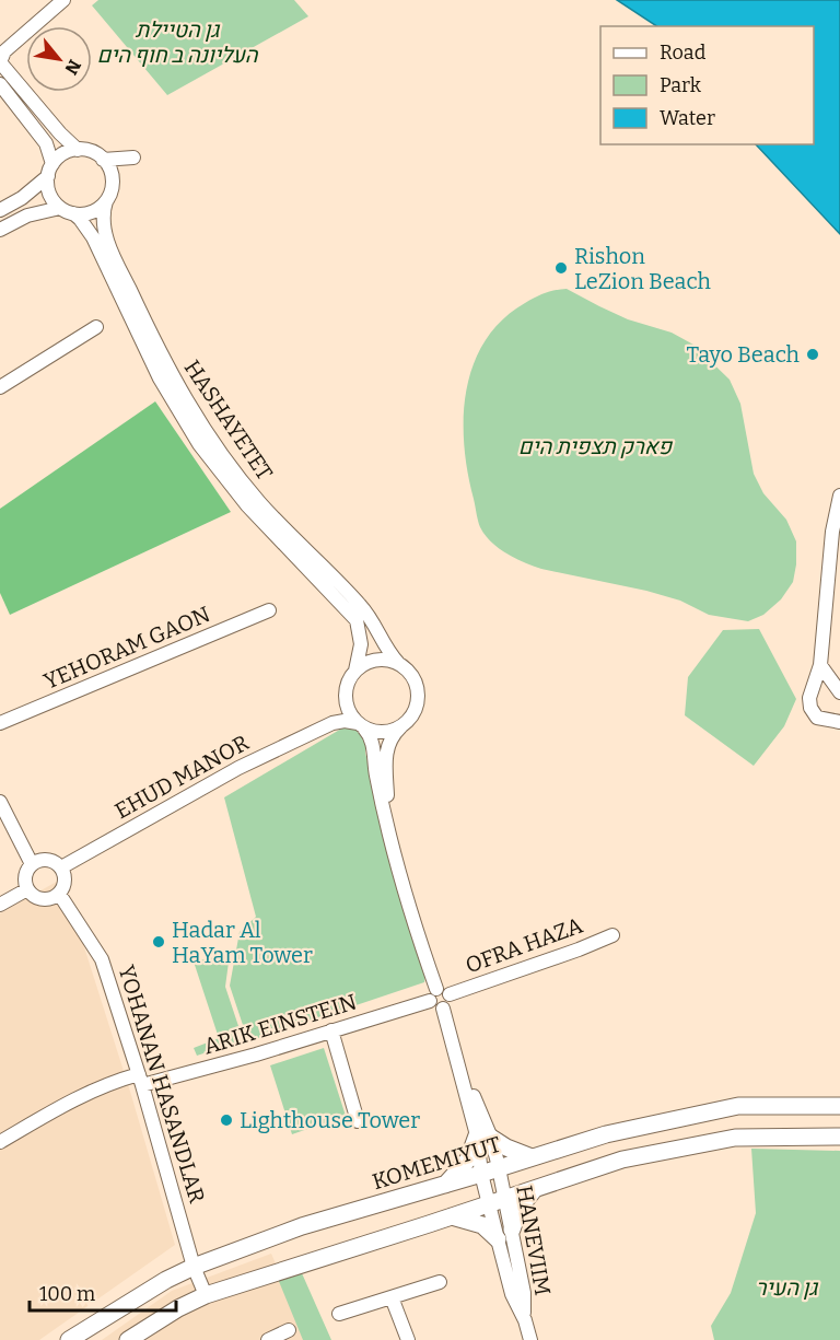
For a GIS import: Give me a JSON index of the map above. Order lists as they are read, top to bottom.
{
  "streets": {
    "main road": ["KOMEMIYUT"],
    "street": [
      "HASHAYETET",
      "YEHORAM GAON",
      "EHUD MANOR",
      "OFRA HAZA",
      "ARIK EINSTEIN",
      "YOHANAN HASANDLAR",
      "HANEVIIM"
    ]
  },
  "crossings": [
    ["HASHAYETET", "EHUD MANOR"],
    ["EHUD MANOR", "YOHANAN HASANDLAR"],
    ["OFRA HAZA", "ARIK EINSTEIN"],
    ["ARIK EINSTEIN", "YOHANAN HASANDLAR"],
    ["YOHANAN HASANDLAR", "KOMEMIYUT"],
    ["KOMEMIYUT", "HANEVIIM"]
  ],
  "parks": ["גן הטיילת העליונה ב חוף הים", "פארק תצפית הים", "גן העיר"],
  "places": [
    "Rishon LeZion Beach",
    "Tayo Beach",
    "Hadar Al HaYam Tower",
    "Lighthouse Tower"
  ],
  "legend": ["Road", "Park", "Water"],
  "scale_bar": "100 m",
  "north": "bottom right"
}
